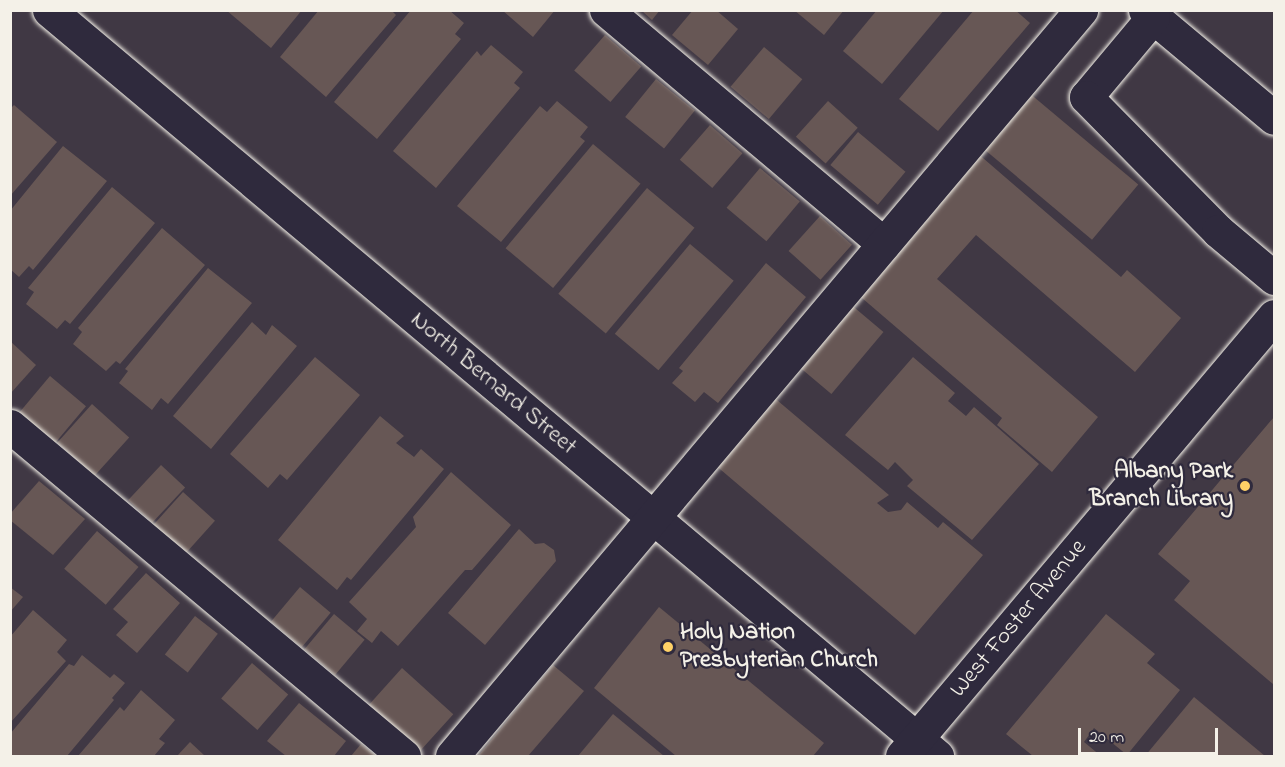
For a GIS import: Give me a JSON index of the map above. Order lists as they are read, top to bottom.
{
  "streets": {
    "street": ["North Bernard Street", "West Foster Avenue"]
  },
  "crossings": [
    ["North Bernard Street", "West Foster Avenue"]
  ],
  "places": ["Albany Park Branch Library", "Holy Nation Presbyterian Church"],
  "scale_bar": "20 m"
}
